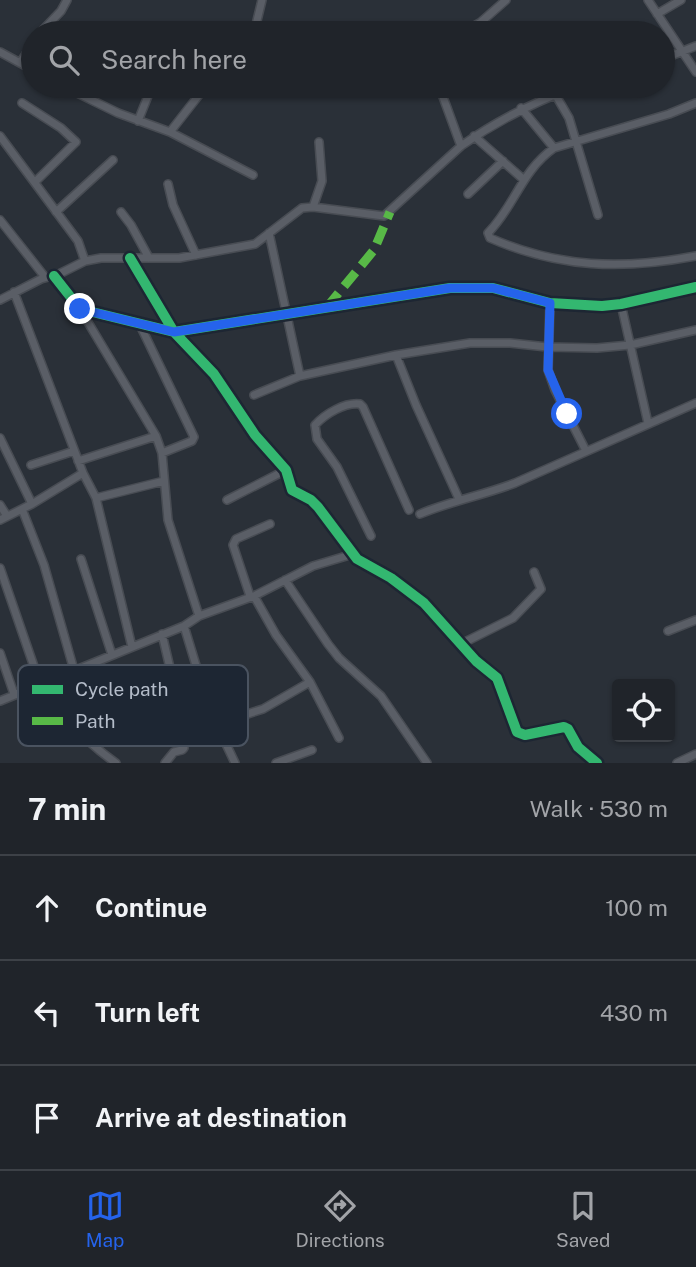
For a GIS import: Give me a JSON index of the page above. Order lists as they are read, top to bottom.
{
  "legend": ["Cycle path", "Path"],
  "page": {
    "search": "Search here",
    "heading": ["7 min", "Walk · 530 m"],
    "list": [
      ["Continue", "100 m"],
      ["Turn left", "430 m"],
      "Arrive at destination"
    ],
    "nav": ["Map", "Directions", "Saved"]
  }
}
